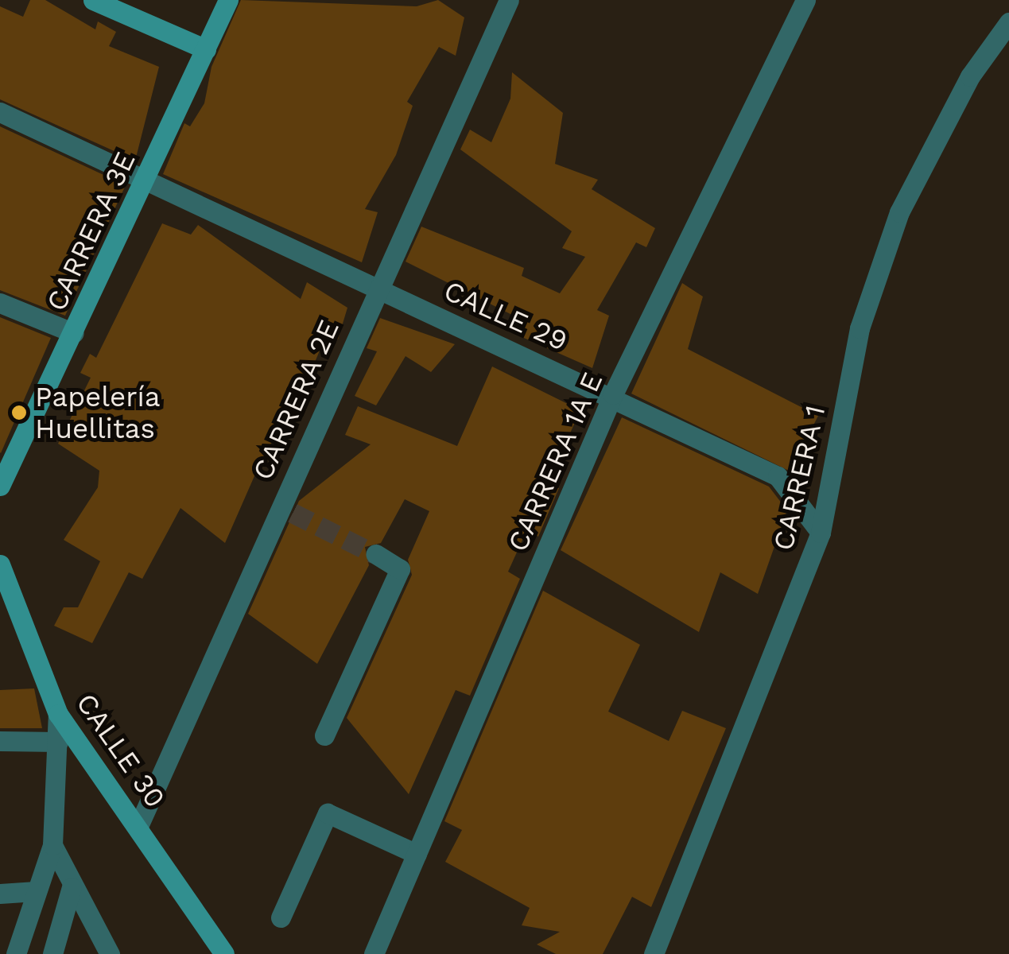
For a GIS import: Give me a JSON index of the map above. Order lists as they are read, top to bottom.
{
  "streets": {
    "main road": ["CARRERA 3E", "CALLE 30"],
    "street": [
      "CALLE 29",
      "CARRERA 2E",
      "CARRERA 1A E",
      "CARRERA 1"
    ]
  },
  "crossings": [
    ["CARRERA 3E", "CALLE 29"],
    ["CALLE 29", "CARRERA 2E"],
    ["CALLE 29", "CARRERA 1A E"],
    ["CALLE 29", "CARRERA 1"],
    ["CARRERA 2E", "CALLE 30"]
  ],
  "places": ["Papelería Huellitas"]
}
